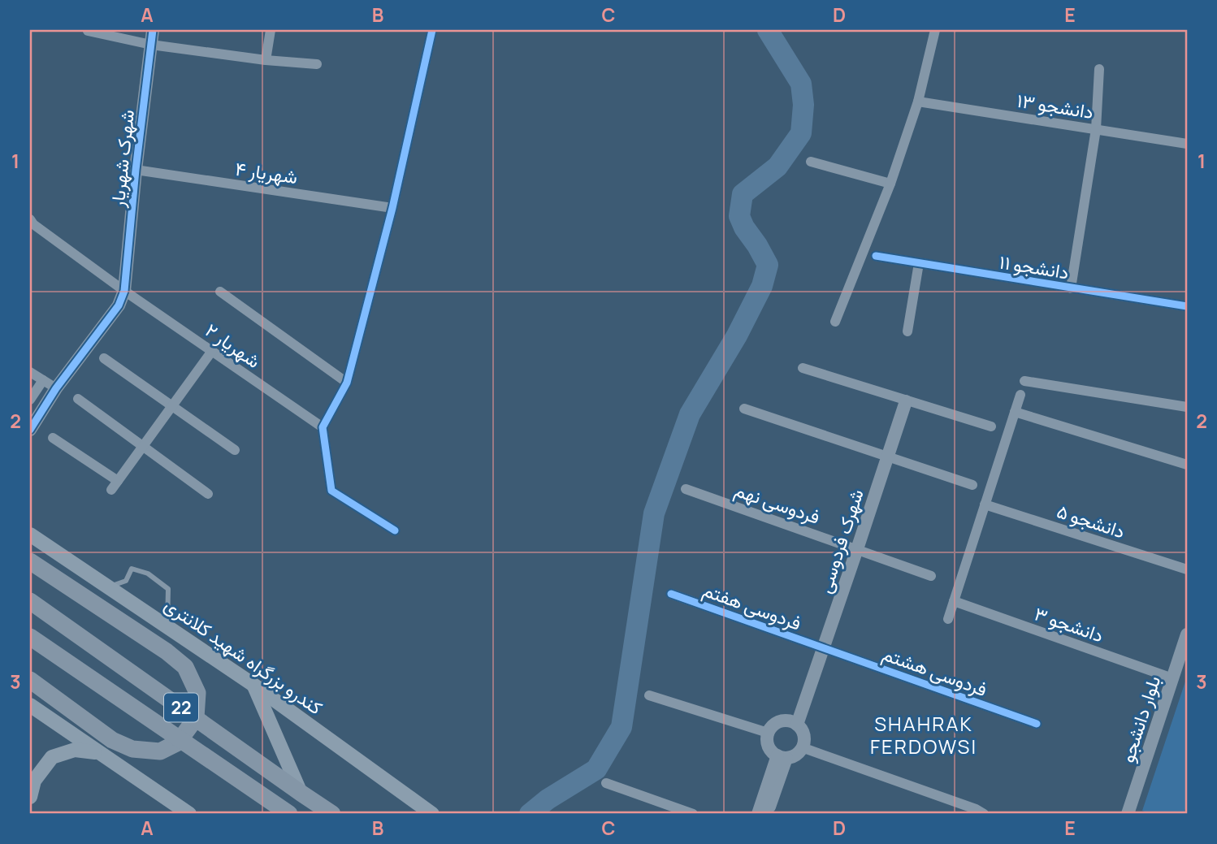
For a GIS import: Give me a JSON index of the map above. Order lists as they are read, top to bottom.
{
  "streets": {
    "highway": ["22"],
    "main road": ["کندرو بزرگراه شهید کلانتری"],
    "street": [
      "دانشجو ۱۳",
      "شهرک شهریار",
      "شهریار ۴",
      "دانشجو ۱۱",
      "۲ شهریار",
      "فردوسی نهم",
      "دانشجو ۵",
      "شهرک فردوسی",
      "فردوسی هفتم",
      "دانشجو ۳",
      "فردوسی هشتم",
      "بلوار دانشجو"
    ]
  },
  "crossings": [
    ["شهرک شهریار", "شهریار ۴"],
    ["شهرک شهریار", "۲ شهریار"],
    ["فردوسی نهم", "شهرک فردوسی"],
    ["شهرک فردوسی", "فردوسی هفتم"],
    ["شهرک فردوسی", "فردوسی هشتم"],
    ["فردوسی هفتم", "فردوسی هشتم"],
    ["دانشجو ۳", "بلوار دانشجو"]
  ],
  "districts": ["SHAHRAK FERDOWSI"],
  "grid": {
    "columns": [
      "A",
      "B",
      "C",
      "D",
      "E"
    ],
    "rows": ["1", "2", "3"]
  }
}
